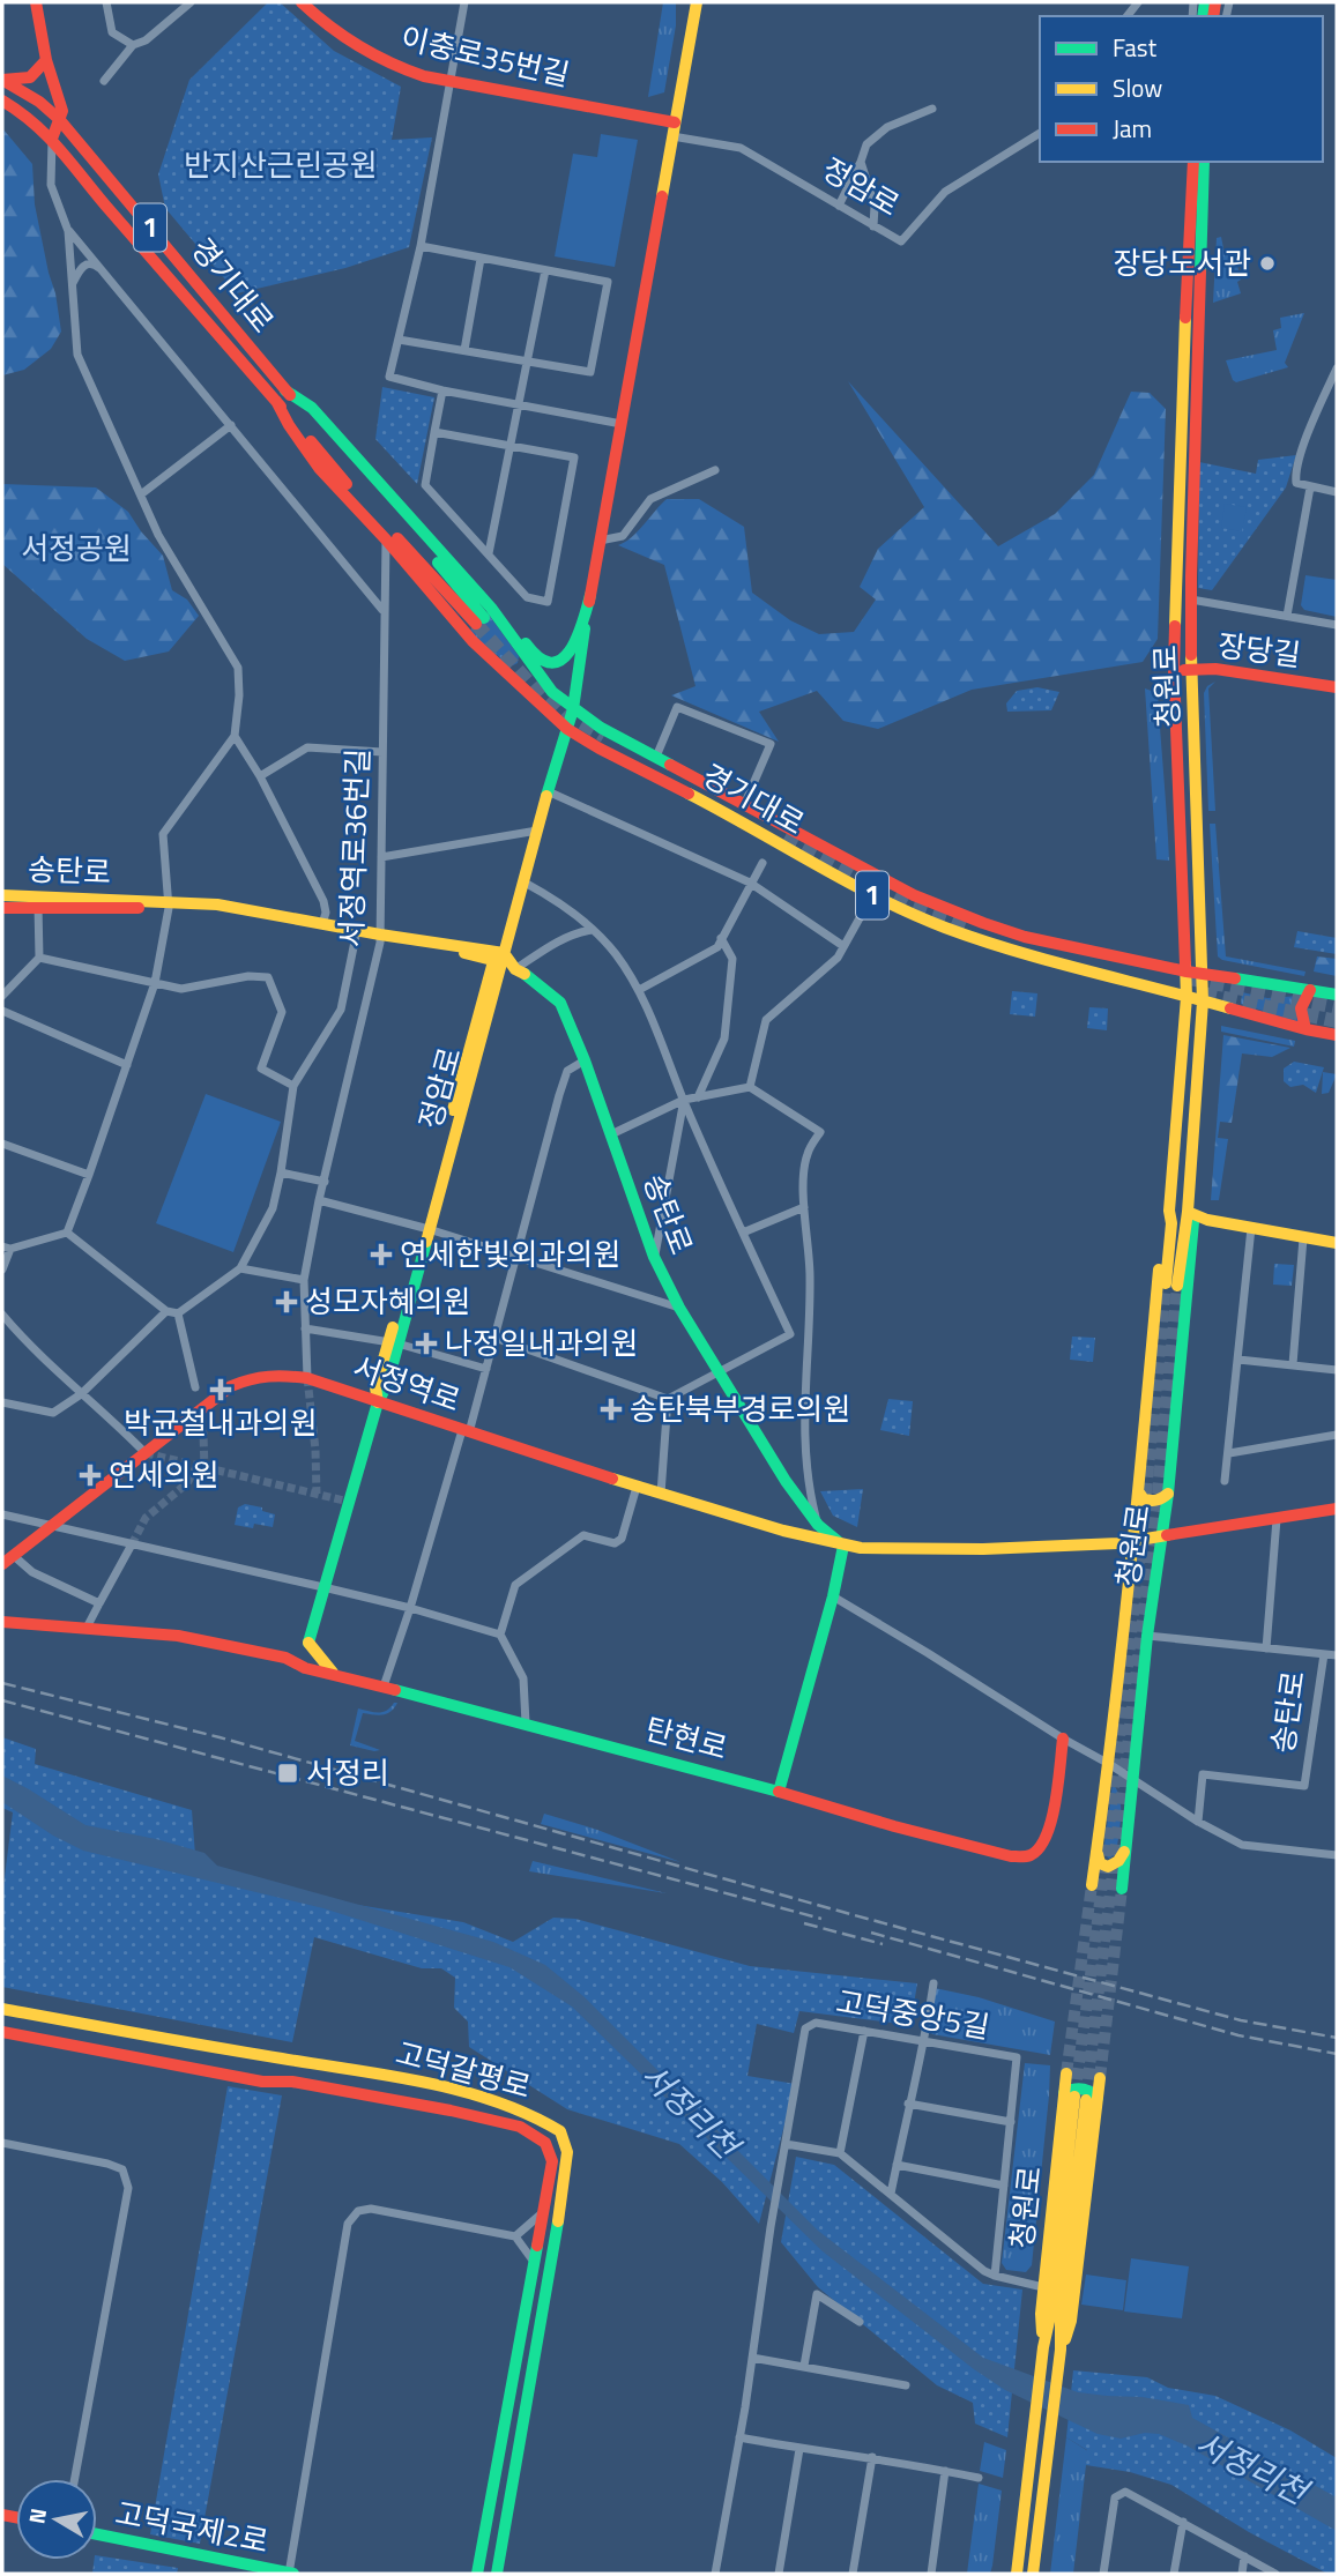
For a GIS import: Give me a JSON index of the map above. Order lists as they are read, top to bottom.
{
  "streets": {
    "main road": [
      "이충로35번길",
      "정암로",
      "1",
      "경기대로",
      "장당길",
      "청원로",
      "송탄로",
      "서정역로",
      "탄현로",
      "고덕갈평로",
      "고덕국제2로"
    ],
    "street": ["서정역로36번길", "고덕중앙5길"]
  },
  "crossings": [
    ["이충로35번길", "정암로"],
    ["정암로", "경기대로"],
    ["정암로", "송탄로"],
    ["정암로", "서정역로"],
    ["경기대로", "청원로"],
    ["경기대로", "서정역로36번길"],
    ["장당길", "청원로"],
    ["청원로", "송탄로"],
    ["서정역로36번길", "송탄로"],
    ["서정역로36번길", "서정역로"],
    ["송탄로", "서정역로"]
  ],
  "water": ["서정리천"],
  "parks": ["반지산근린공원", "서정공원"],
  "places": {
    "other": ["장당도서관"],
    "health": [
      "연세한빛외과의원",
      "성모자혜의원",
      "나정일내과의원",
      "박균철내과의원",
      "송탄북부경로의원",
      "연세의원"
    ],
    "transit": ["서정리"]
  },
  "legend": ["Fast", "Slow", "Jam"],
  "north": "left"
}
